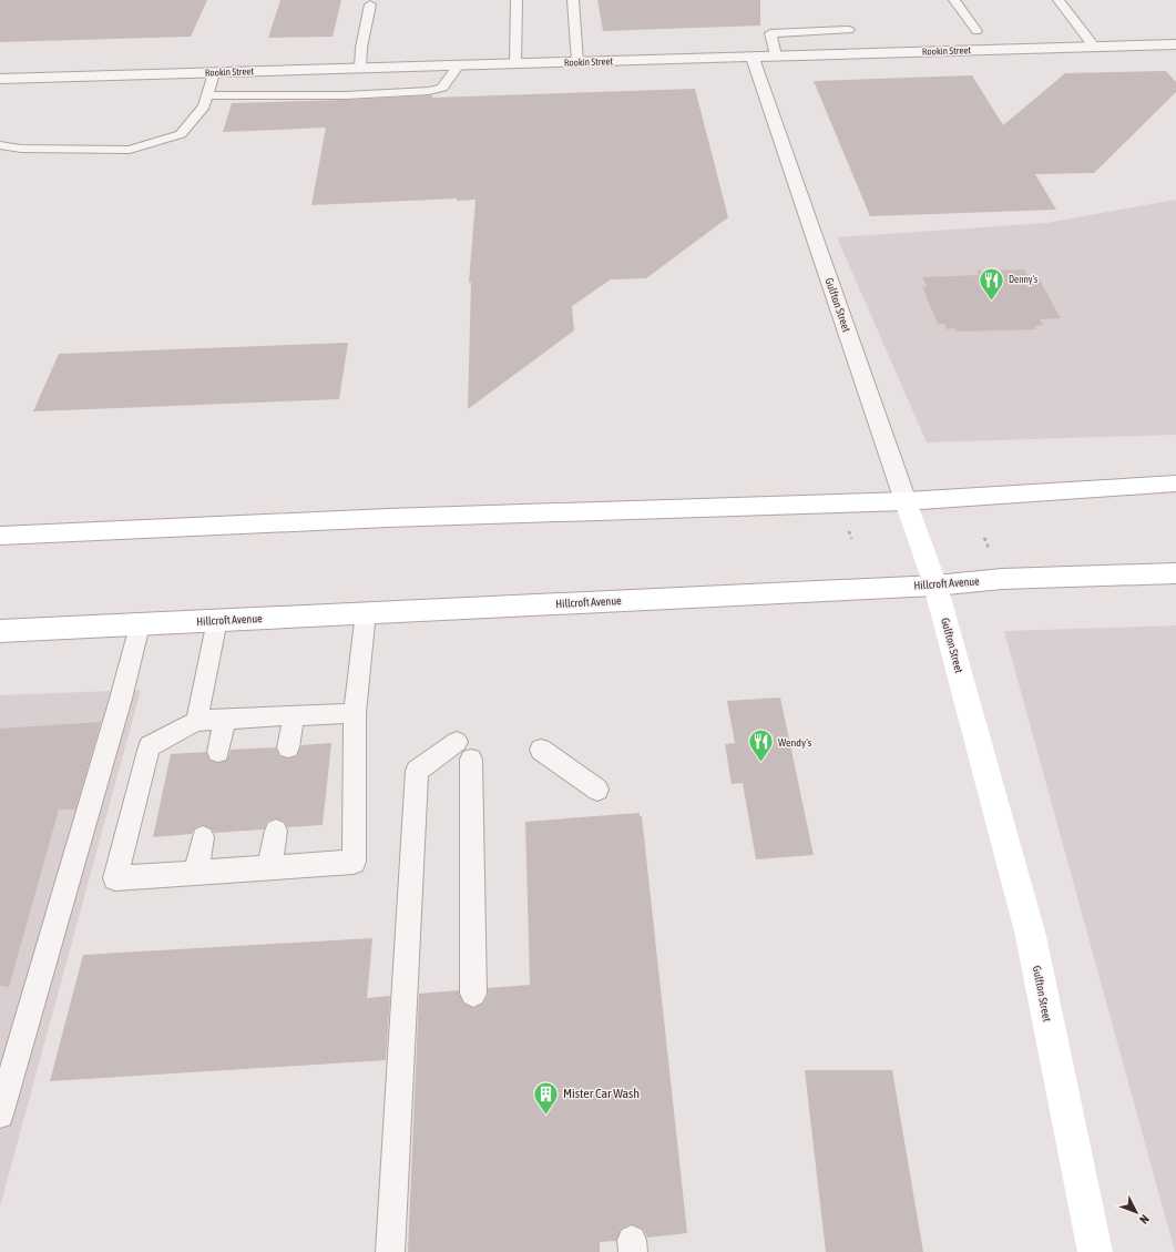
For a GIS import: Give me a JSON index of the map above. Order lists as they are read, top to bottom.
{
  "streets": {
    "main road": ["Gulfton Street", "Hillcroft Avenue"],
    "street": ["Rookin Street"]
  },
  "crossings": [
    ["Rookin Street", "Gulfton Street"],
    ["Gulfton Street", "Hillcroft Avenue"]
  ],
  "places": {
    "restaurant": ["Denny's", "Wendy's"],
    "building": ["Mister Car Wash"]
  },
  "north": "bottom right"
}
